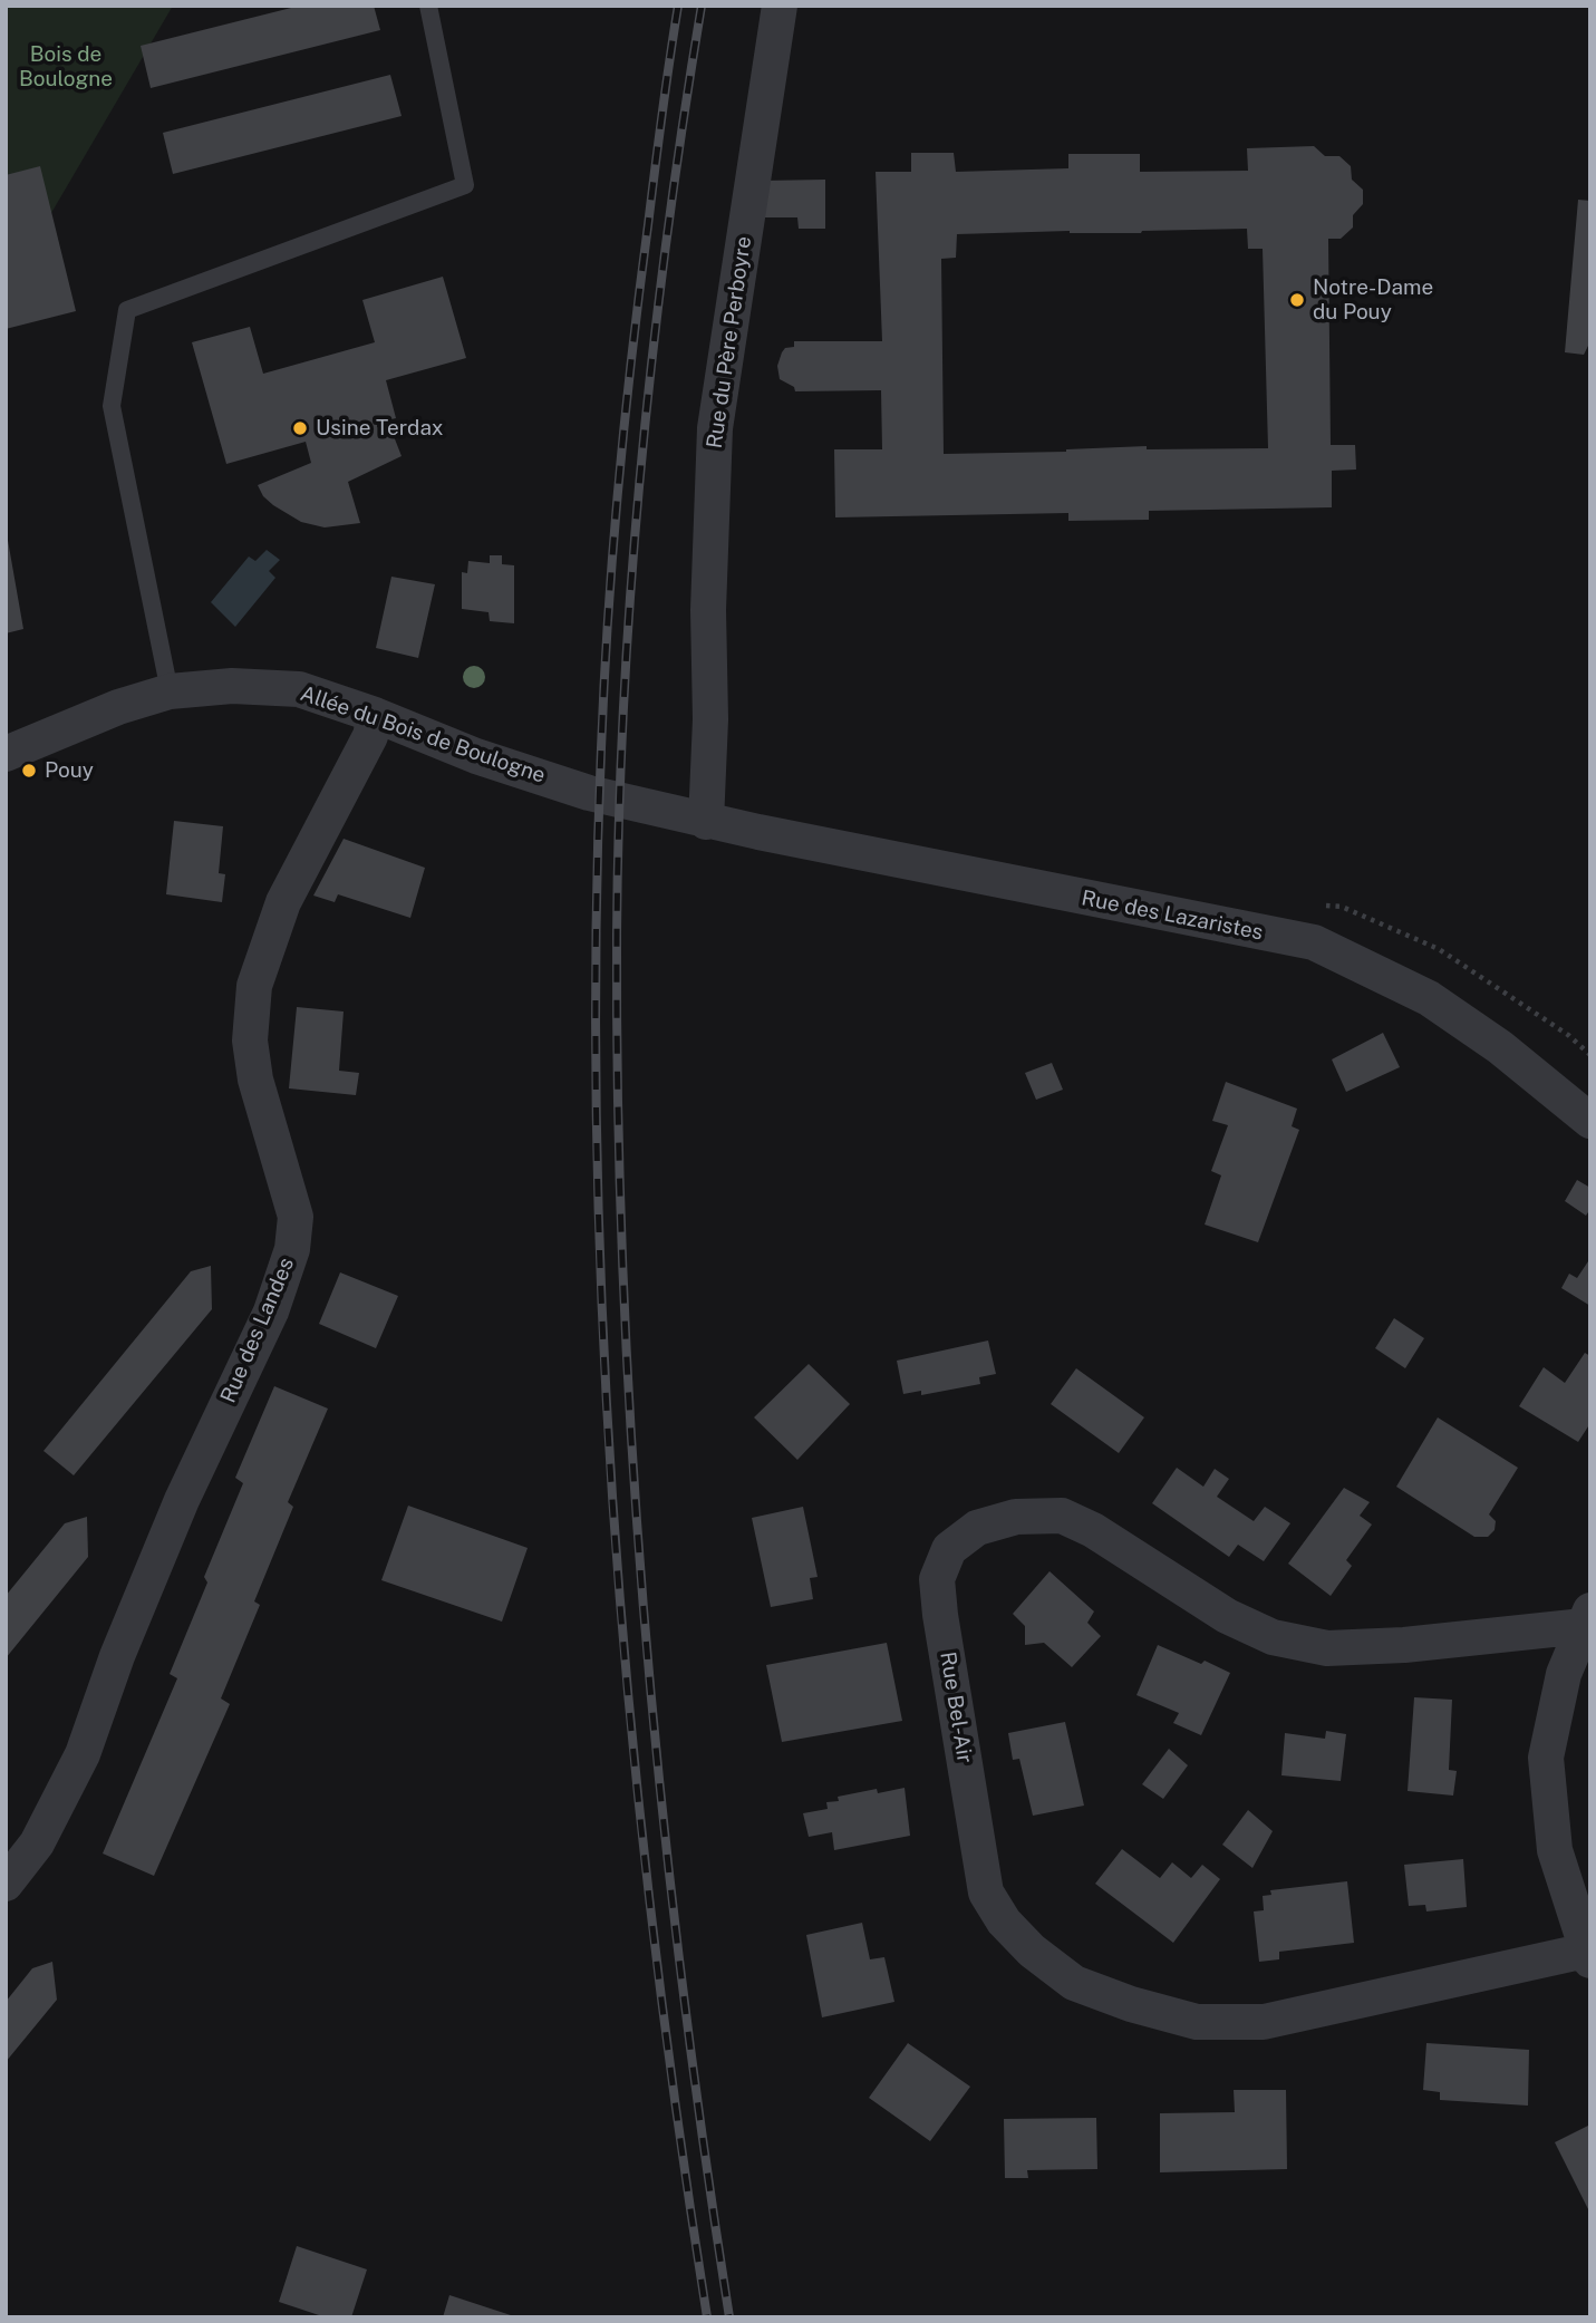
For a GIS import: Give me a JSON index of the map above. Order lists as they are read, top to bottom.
{
  "streets": {
    "street": [
      "Rue du Père Perboyre",
      "Allée du Bois de Boulogne",
      "Rue des Lazaristes",
      "Rue des Landes",
      "Rue Bel-Air"
    ]
  },
  "crossings": [
    ["Rue du Père Perboyre", "Allée du Bois de Boulogne"],
    ["Rue du Père Perboyre", "Rue des Lazaristes"],
    ["Allée du Bois de Boulogne", "Rue des Lazaristes"],
    ["Allée du Bois de Boulogne", "Rue des Landes"]
  ],
  "parks": ["Bois de Boulogne"],
  "places": ["Notre-Dame du Pouy", "Usine Terdax", "Pouy"]
}
